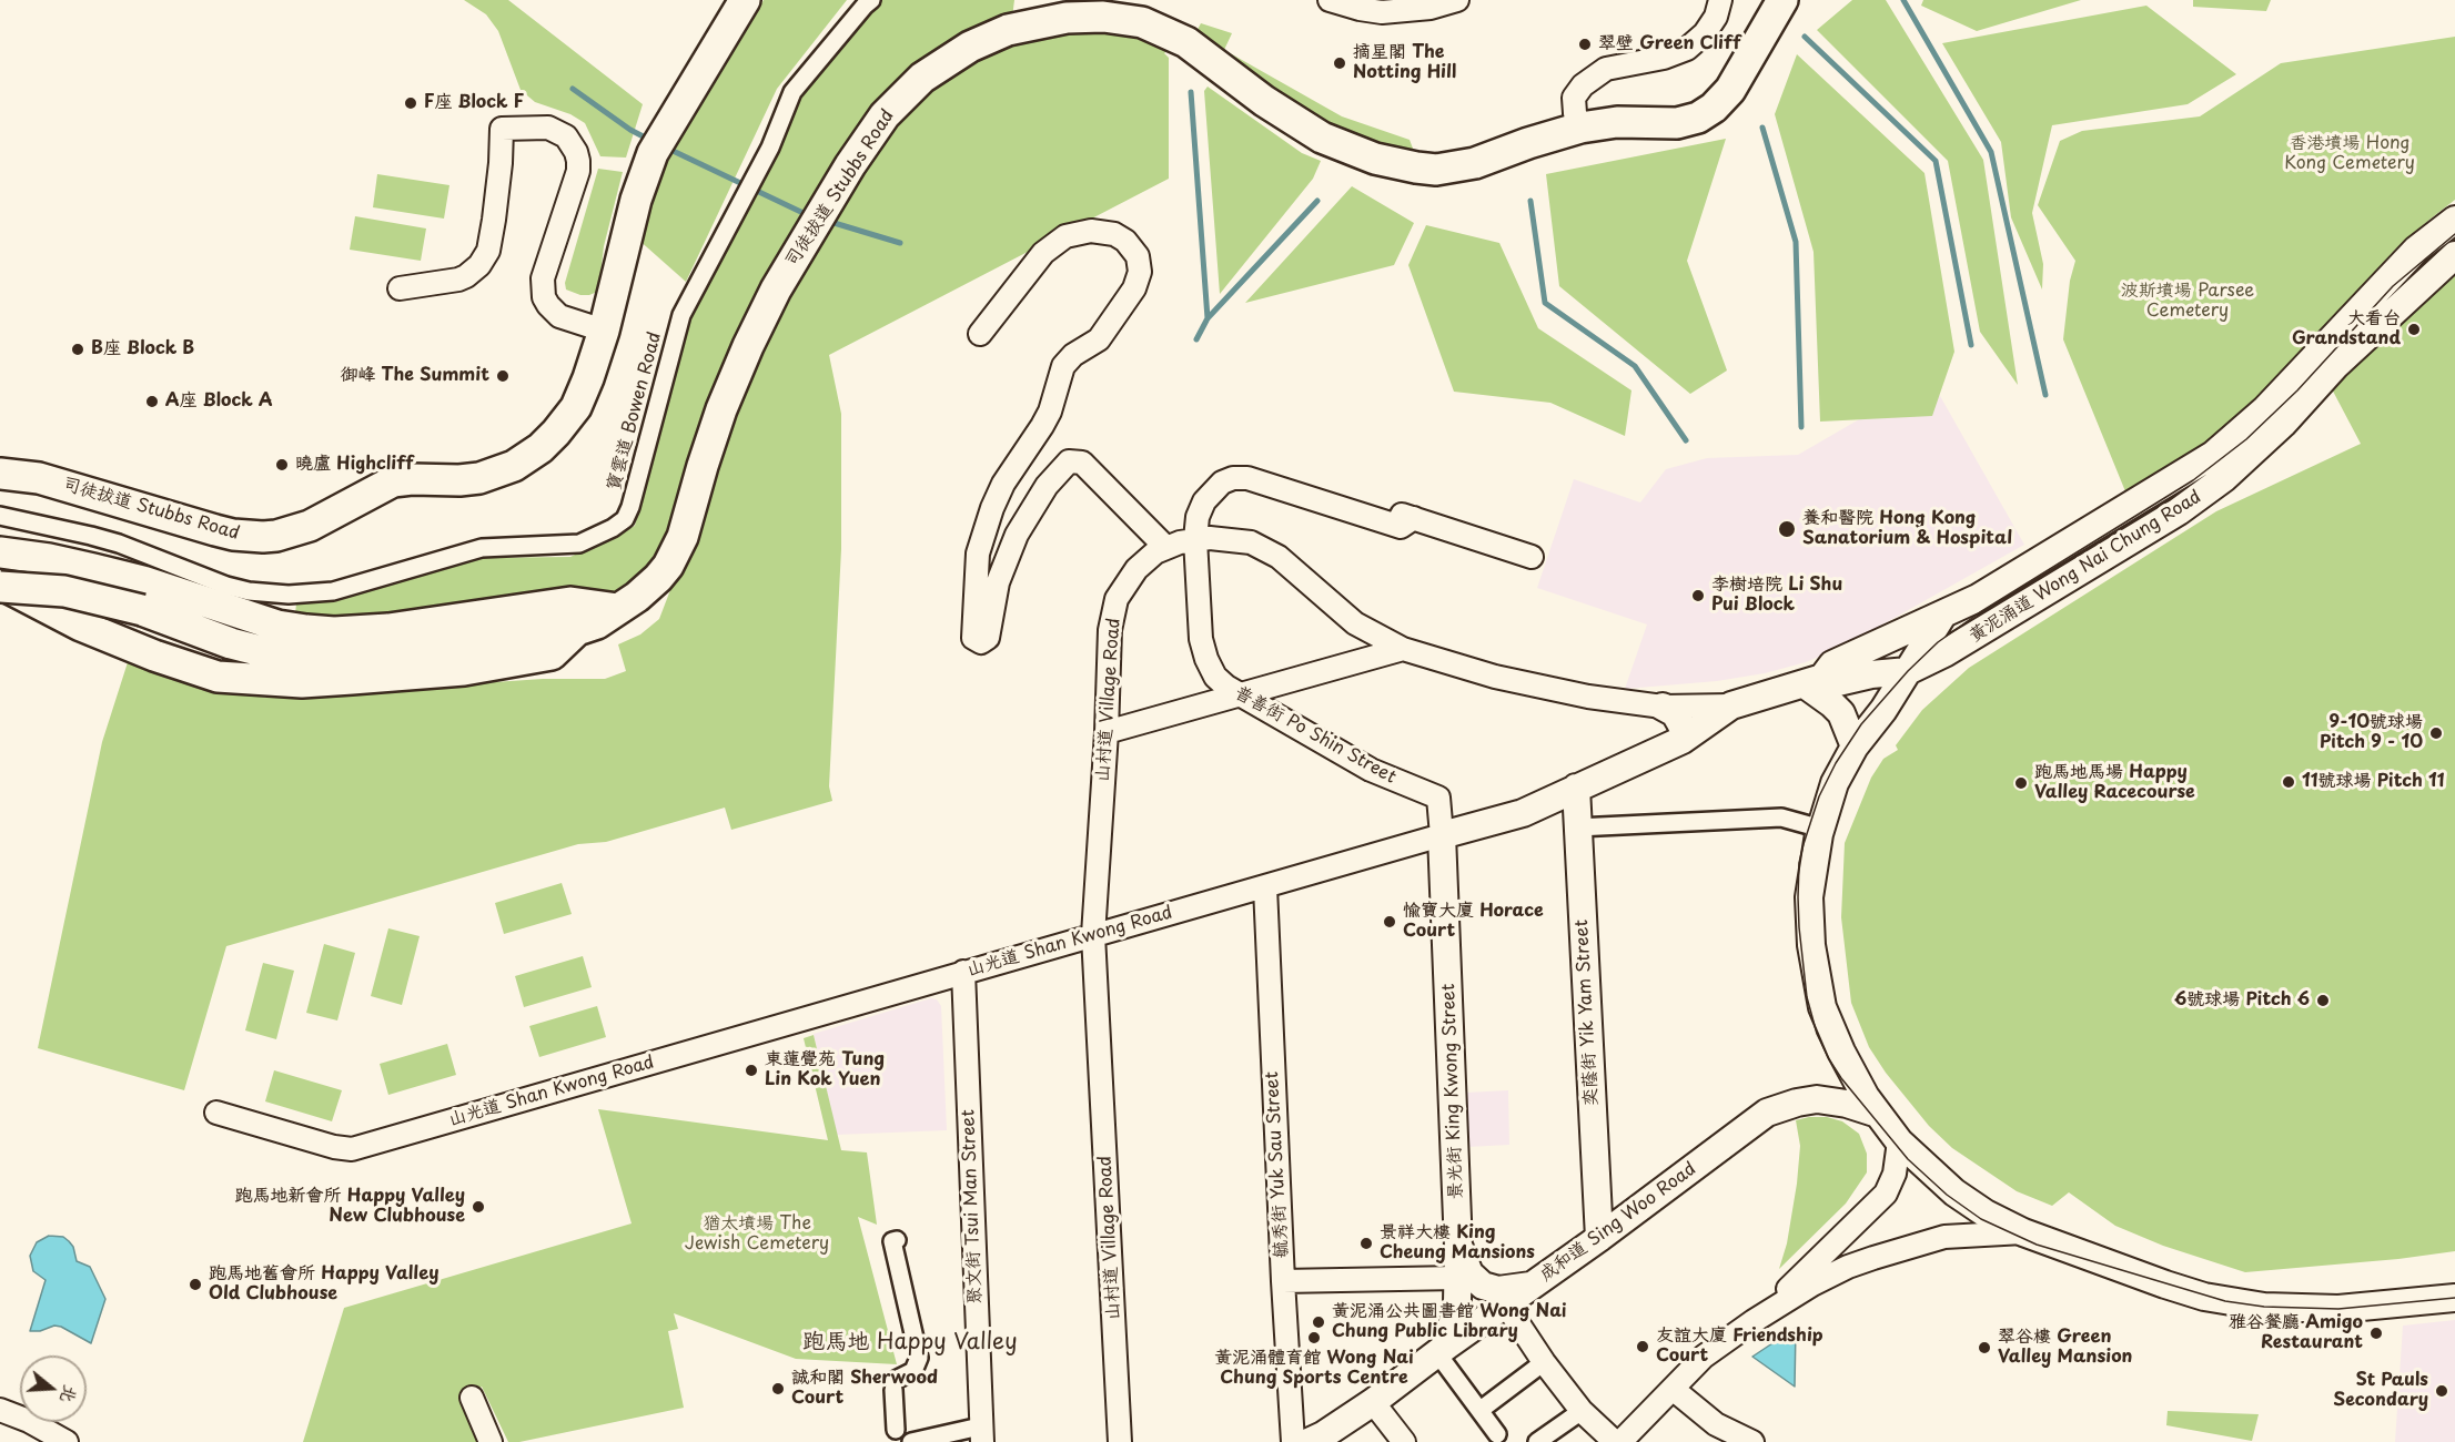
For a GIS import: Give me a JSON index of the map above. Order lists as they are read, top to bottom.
{
  "streets": {
    "main road": ["司徒拔道 Stubbs Road"],
    "street": [
      "寶雲道 Bowen Road",
      "黃泥涌道 Wong Nai Chung Road",
      "山村道 Village Road",
      "普善街 Po Shin Street",
      "山光道 Shan Kwong Road",
      "奕蔭街 Yik Yam Street",
      "景光街 King Kwong Street",
      "毓秀街 Yuk Sau Street",
      "聚文街 Tsui Man Street",
      "成和道 Sing Woo Road"
    ]
  },
  "crossings": [
    ["黃泥涌道 Wong Nai Chung Road", "山光道 Shan Kwong Road"],
    ["黃泥涌道 Wong Nai Chung Road", "成和道 Sing Woo Road"],
    ["山村道 Village Road", "普善街 Po Shin Street"],
    ["山村道 Village Road", "山光道 Shan Kwong Road"],
    ["普善街 Po Shin Street", "山光道 Shan Kwong Road"],
    ["普善街 Po Shin Street", "景光街 King Kwong Street"],
    ["山光道 Shan Kwong Road", "奕蔭街 Yik Yam Street"],
    ["山光道 Shan Kwong Road", "景光街 King Kwong Street"],
    ["山光道 Shan Kwong Road", "毓秀街 Yuk Sau Street"],
    ["山光道 Shan Kwong Road", "聚文街 Tsui Man Street"],
    ["奕蔭街 Yik Yam Street", "成和道 Sing Woo Road"],
    ["景光街 King Kwong Street", "成和道 Sing Woo Road"]
  ],
  "districts": ["跑馬地 Happy Valley"],
  "parks": ["香港墳場 Hong Kong Cemetery", "波斯墳場 Parsee Cemetery", "猶太墳場 The Jewish Cemetery"],
  "places": [
    "翠壁 Green Cliff",
    "摘星閣 The Notting Hill",
    "F座 Block F",
    "大看台 Grandstand",
    "B座 Block B",
    "御峰 The Summit",
    "A座 Block A",
    "曉盧 Highcliff",
    "養和醫院 Hong Kong Sanatorium & Hospital",
    "李樹培院 Li Shu Pui Block",
    "9-10號球場 Pitch 9 - 10",
    "11號球場 Pitch 11",
    "跑馬地馬場 Happy Valley Racecourse",
    "愉寶大廈 Horace Court",
    "6號球場 Pitch 6",
    "東蓮覺苑 Tung Lin Kok Yuen",
    "跑馬地新會所 Happy Valley New Clubhouse",
    "景祥大樓 King Cheung Mansions",
    "跑馬地舊會所 Happy Valley Old Clubhouse",
    "黃泥涌公共圖書館 Wong Nai Chung Public Library",
    "雅谷餐廳 Amigo Restaurant",
    "黃泥涌體育館 Wong Nai Chung Sports Centre",
    "友誼大廈 Friendship Court",
    "翠谷樓 Green Valley Mansion",
    "誠和閣 Sherwood Court",
    "St Pauls Secondary"
  ],
  "north": "right"
}
